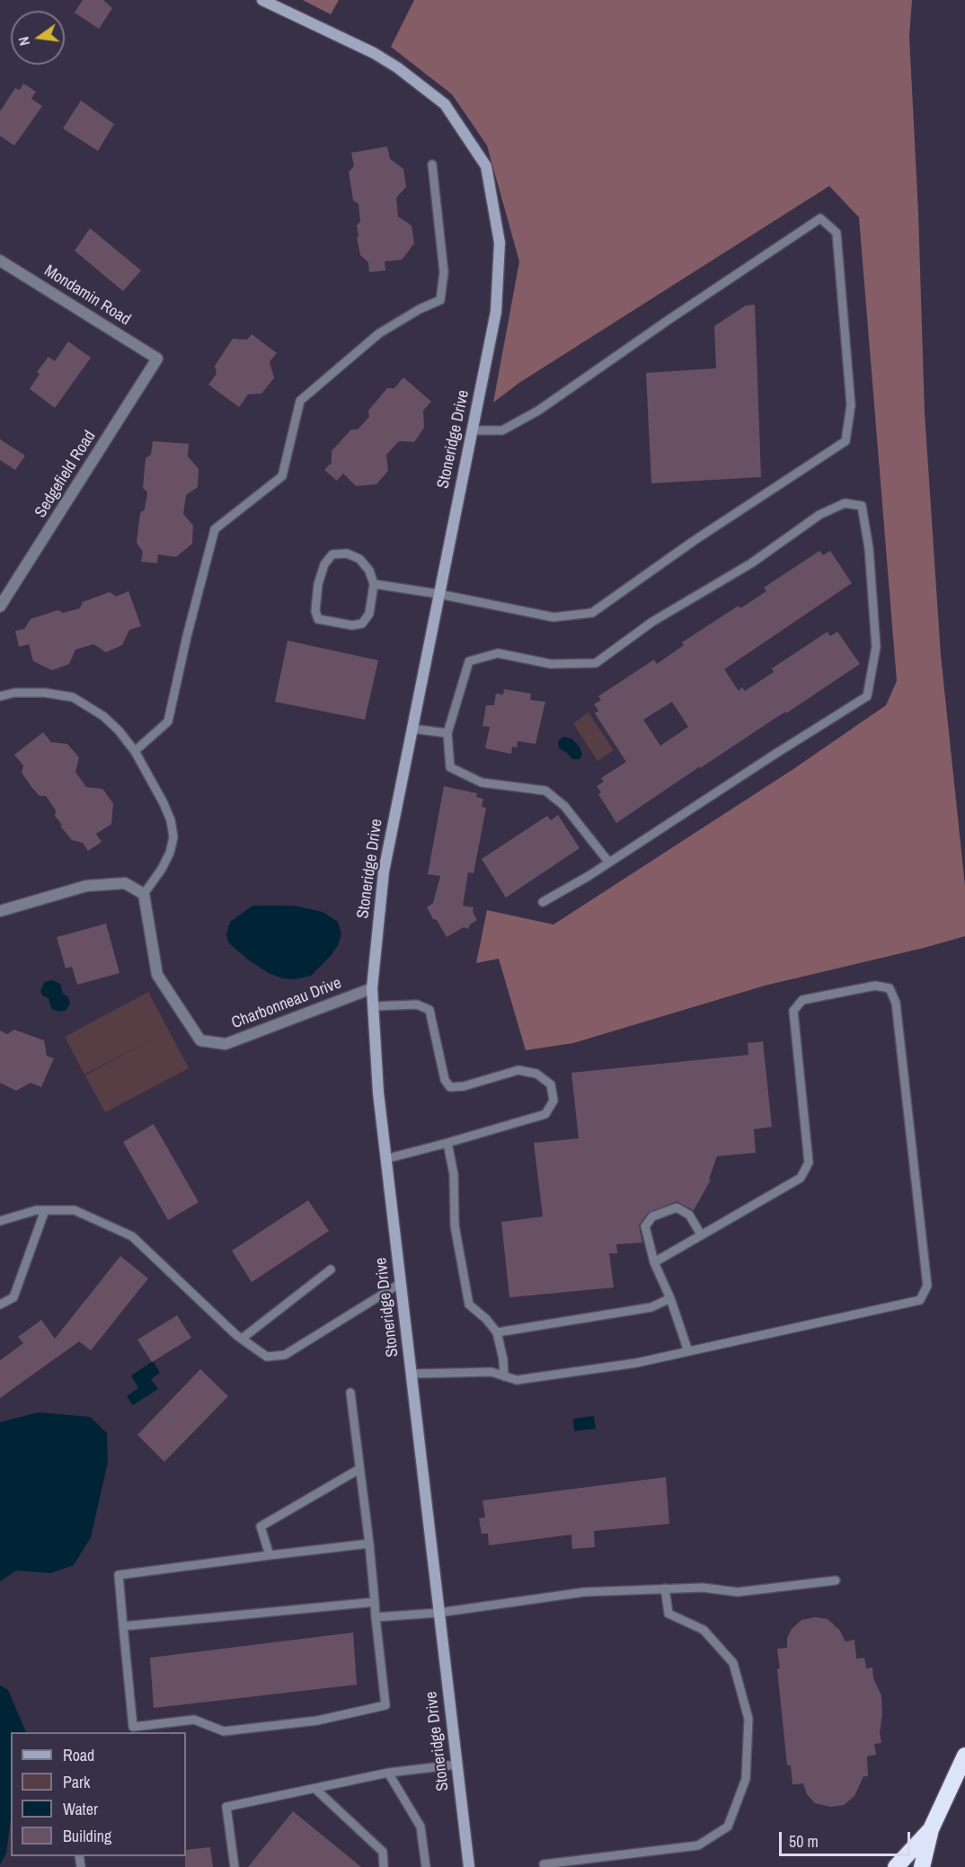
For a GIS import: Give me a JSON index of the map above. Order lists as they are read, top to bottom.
{
  "streets": {
    "street": [
      "Mondamin Road",
      "Stoneridge Drive",
      "Sedgefield Road",
      "Charbonneau Drive"
    ]
  },
  "crossings": [
    ["Mondamin Road", "Sedgefield Road"],
    ["Stoneridge Drive", "Charbonneau Drive"]
  ],
  "legend": [
    "Road",
    "Park",
    "Water",
    "Building"
  ],
  "scale_bar": "50 m",
  "north": "left"
}
